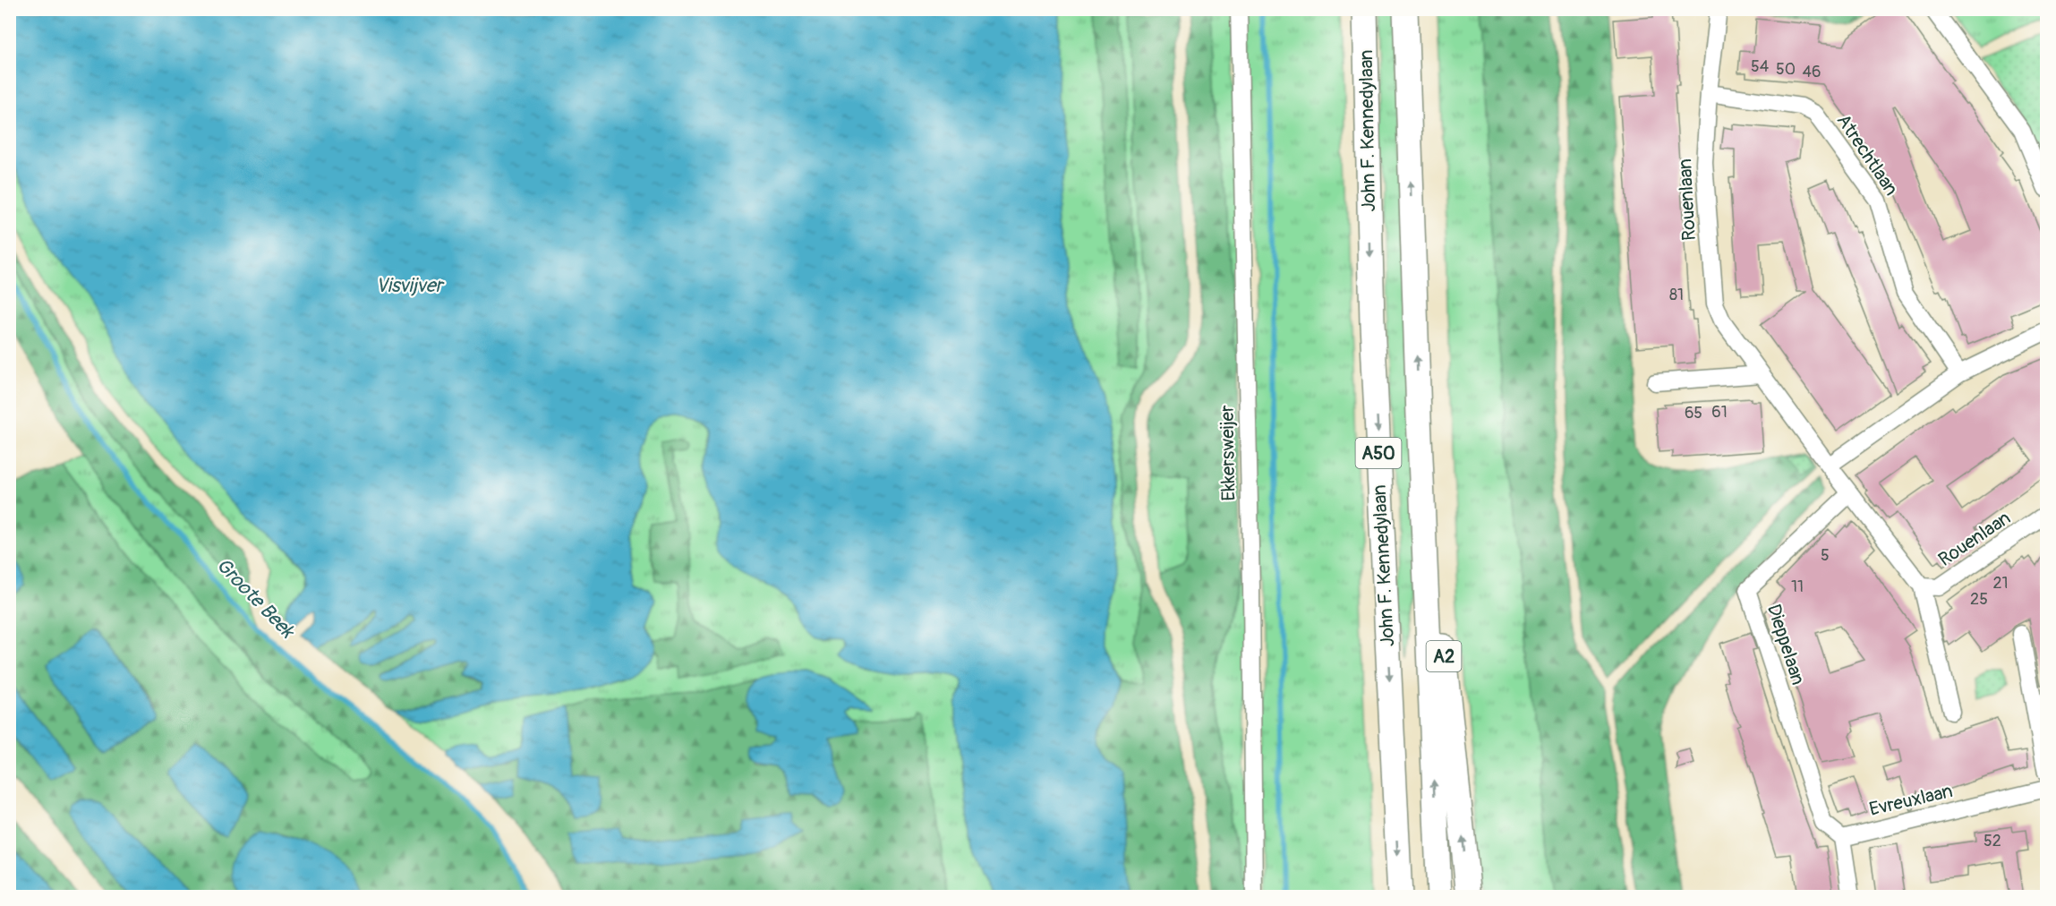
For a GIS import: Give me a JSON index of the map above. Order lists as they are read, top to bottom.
{
  "streets": {
    "highway": ["John F. Kennedylaan", "A50", "A2"],
    "street": [
      "Atrechtlaan",
      "Rouenlaan",
      "Ekkersweijer",
      "Dieppelaan",
      "Evreuxlaan"
    ]
  },
  "crossings": [
    ["Atrechtlaan", "Rouenlaan"],
    ["Rouenlaan", "Dieppelaan"],
    ["A50", "A2"],
    ["Dieppelaan", "Evreuxlaan"]
  ],
  "water": ["Visvijver", "Groote Beek"],
  "house_numbers": [
    "54",
    "50",
    "46",
    "81",
    "61",
    "65",
    "5",
    "21",
    "11",
    "25",
    "52"
  ]
}
